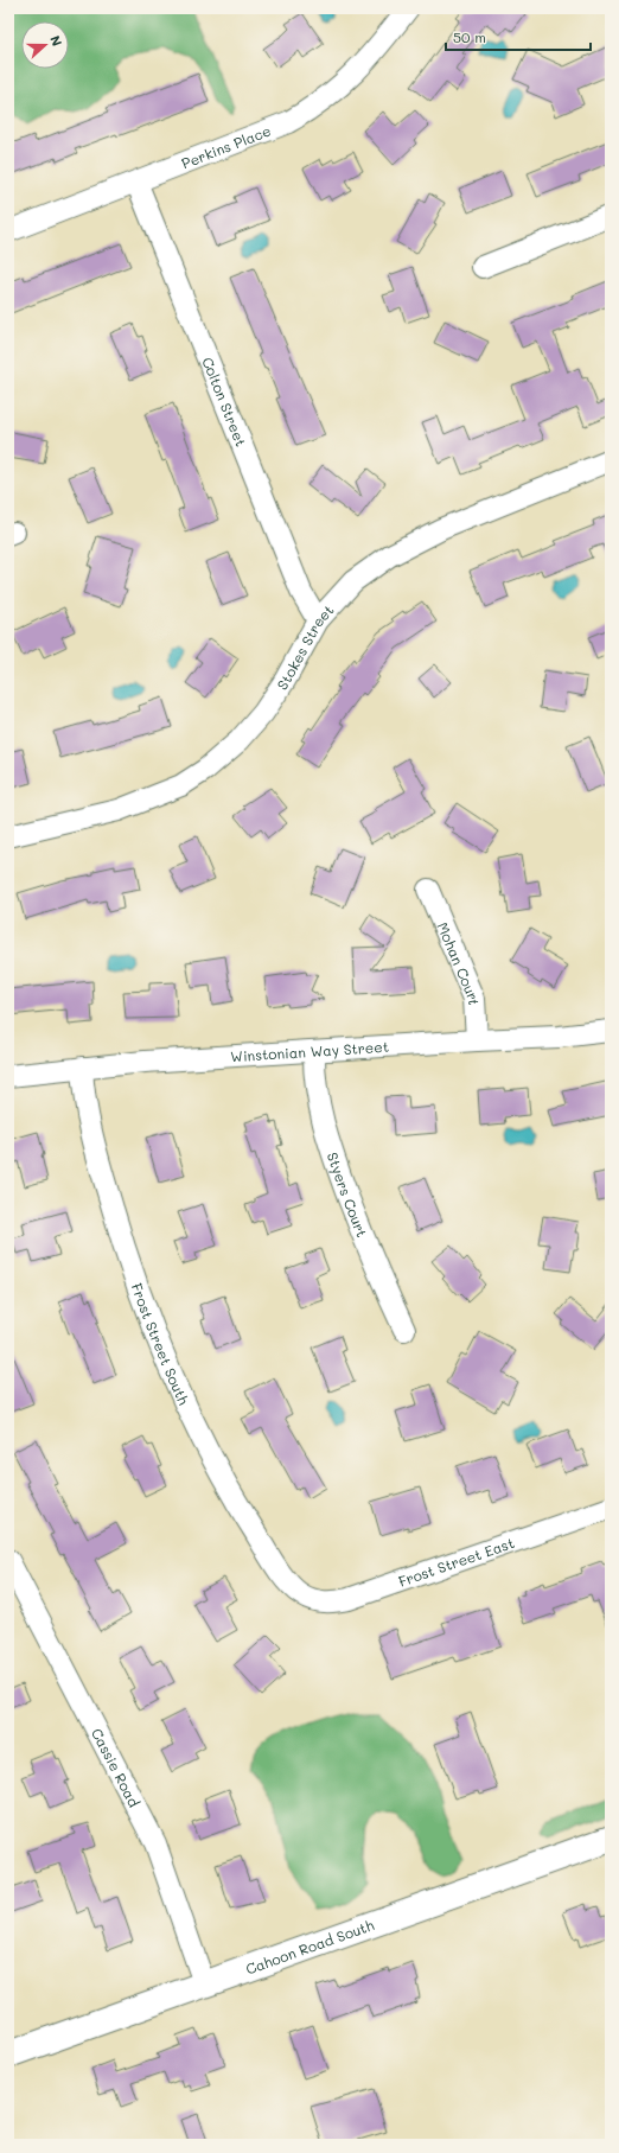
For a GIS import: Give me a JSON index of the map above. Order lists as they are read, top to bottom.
{
  "streets": {
    "main road": ["Cahoon Road South"],
    "street": [
      "Perkins Place",
      "Colton Street",
      "Stokes Street",
      "Mohan Court",
      "Winstonian Way Street",
      "Styers Court",
      "Frost Street South",
      "Frost Street East",
      "Cassie Road"
    ]
  },
  "crossings": [
    ["Perkins Place", "Colton Street"],
    ["Colton Street", "Stokes Street"],
    ["Mohan Court", "Winstonian Way Street"],
    ["Winstonian Way Street", "Styers Court"],
    ["Winstonian Way Street", "Frost Street South"],
    ["Frost Street South", "Frost Street East"],
    ["Cassie Road", "Cahoon Road South"]
  ],
  "scale_bar": "50 m",
  "north": "right"
}
